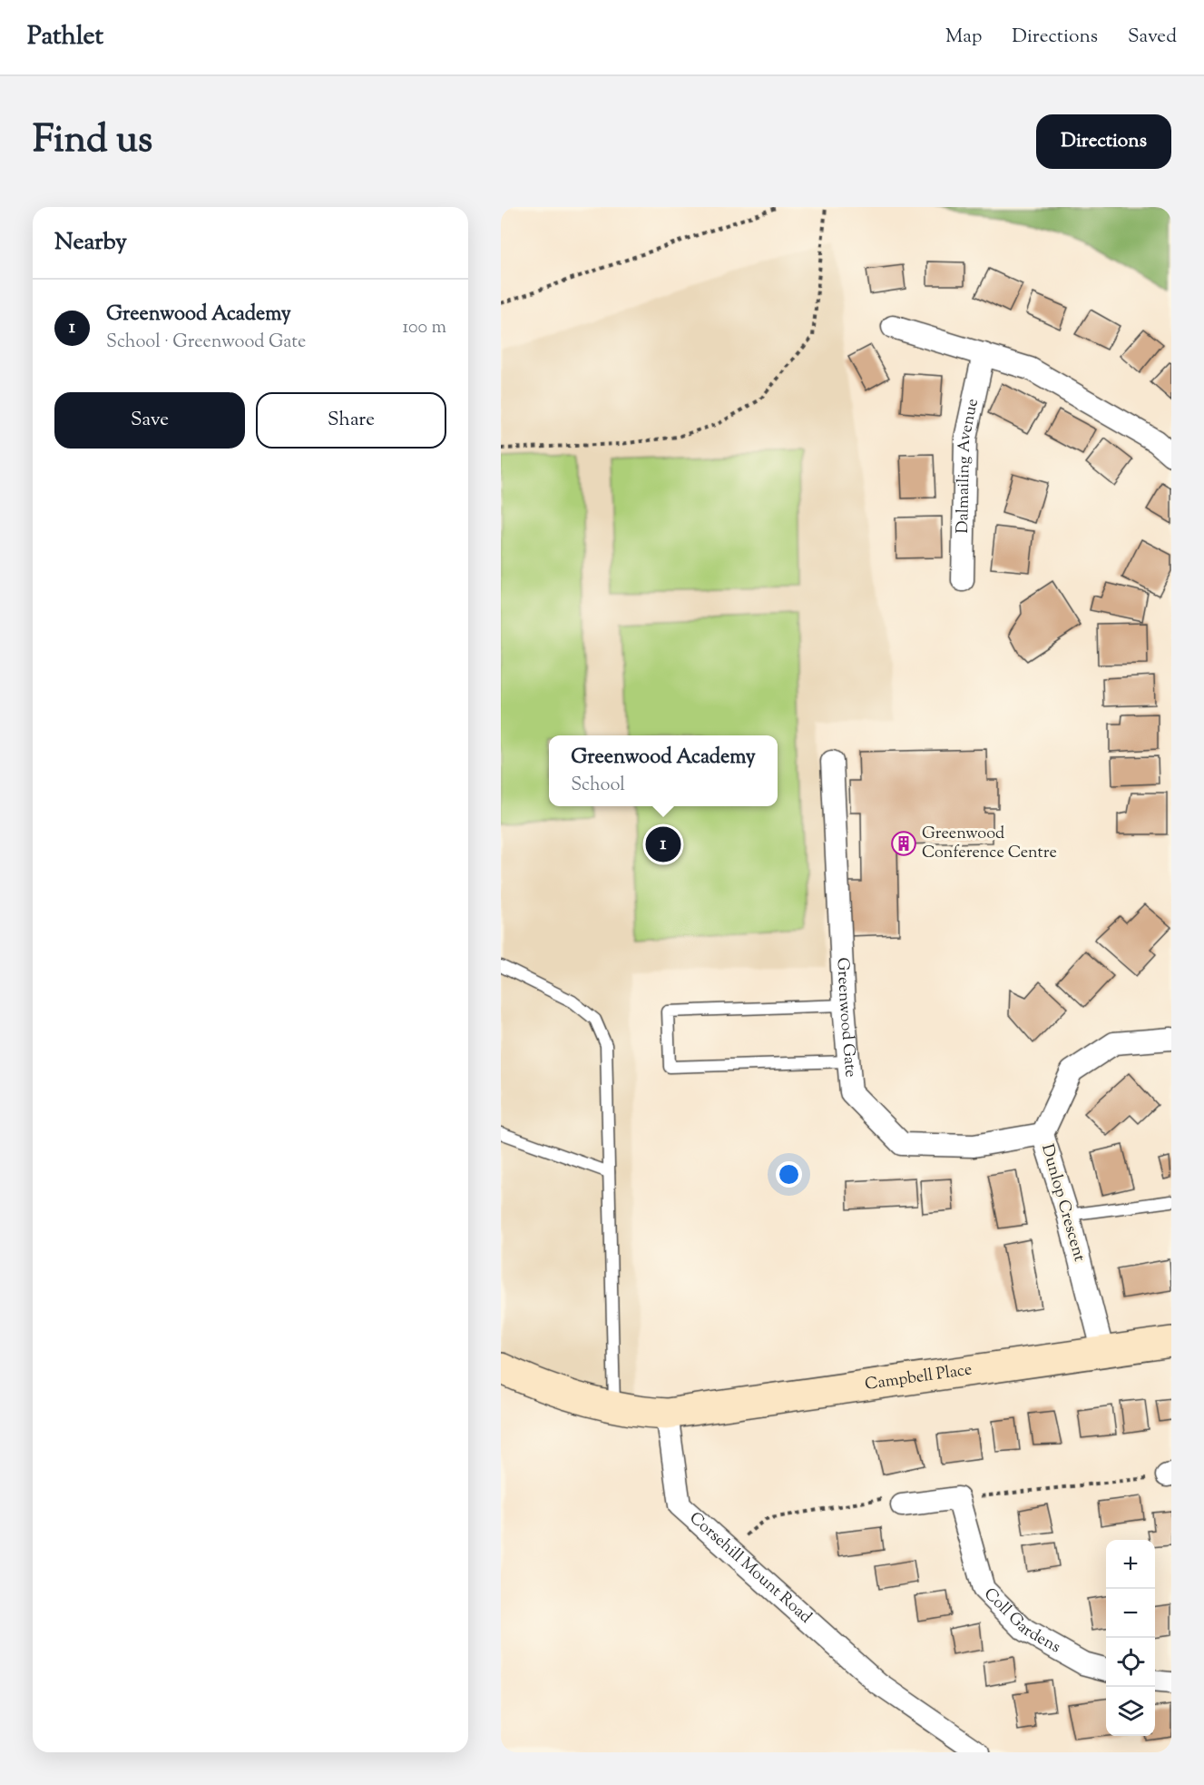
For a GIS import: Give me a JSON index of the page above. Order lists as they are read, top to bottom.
{
  "streets": {
    "main road": ["Campbell Place"],
    "street": [
      "Dalmailing Avenue",
      "Greenwood Gate",
      "Dunlop Crescent",
      "Corsehill Mount Road",
      "Coll Gardens"
    ]
  },
  "crossings": [
    ["Greenwood Gate", "Dunlop Crescent"],
    ["Dunlop Crescent", "Campbell Place"],
    ["Campbell Place", "Corsehill Mount Road"]
  ],
  "places": {
    "building": ["Greenwood Conference Centre"]
  },
  "page": {
    "header": "Pathlet",
    "nav": ["Map", "Directions", "Saved"],
    "title": "Find us",
    "buttons": [
      "Directions",
      ["Save", "Share"]
    ],
    "heading": "Nearby",
    "list": [
      {
        "mark": "1",
        "name": "Greenwood Academy",
        "note": "School · Greenwood Gate",
        "value": "100 m"
      }
    ],
    "popup": ["Greenwood Academy", "School"],
    "pins": "1",
    "map_buttons": ["+", "−"]
  }
}
